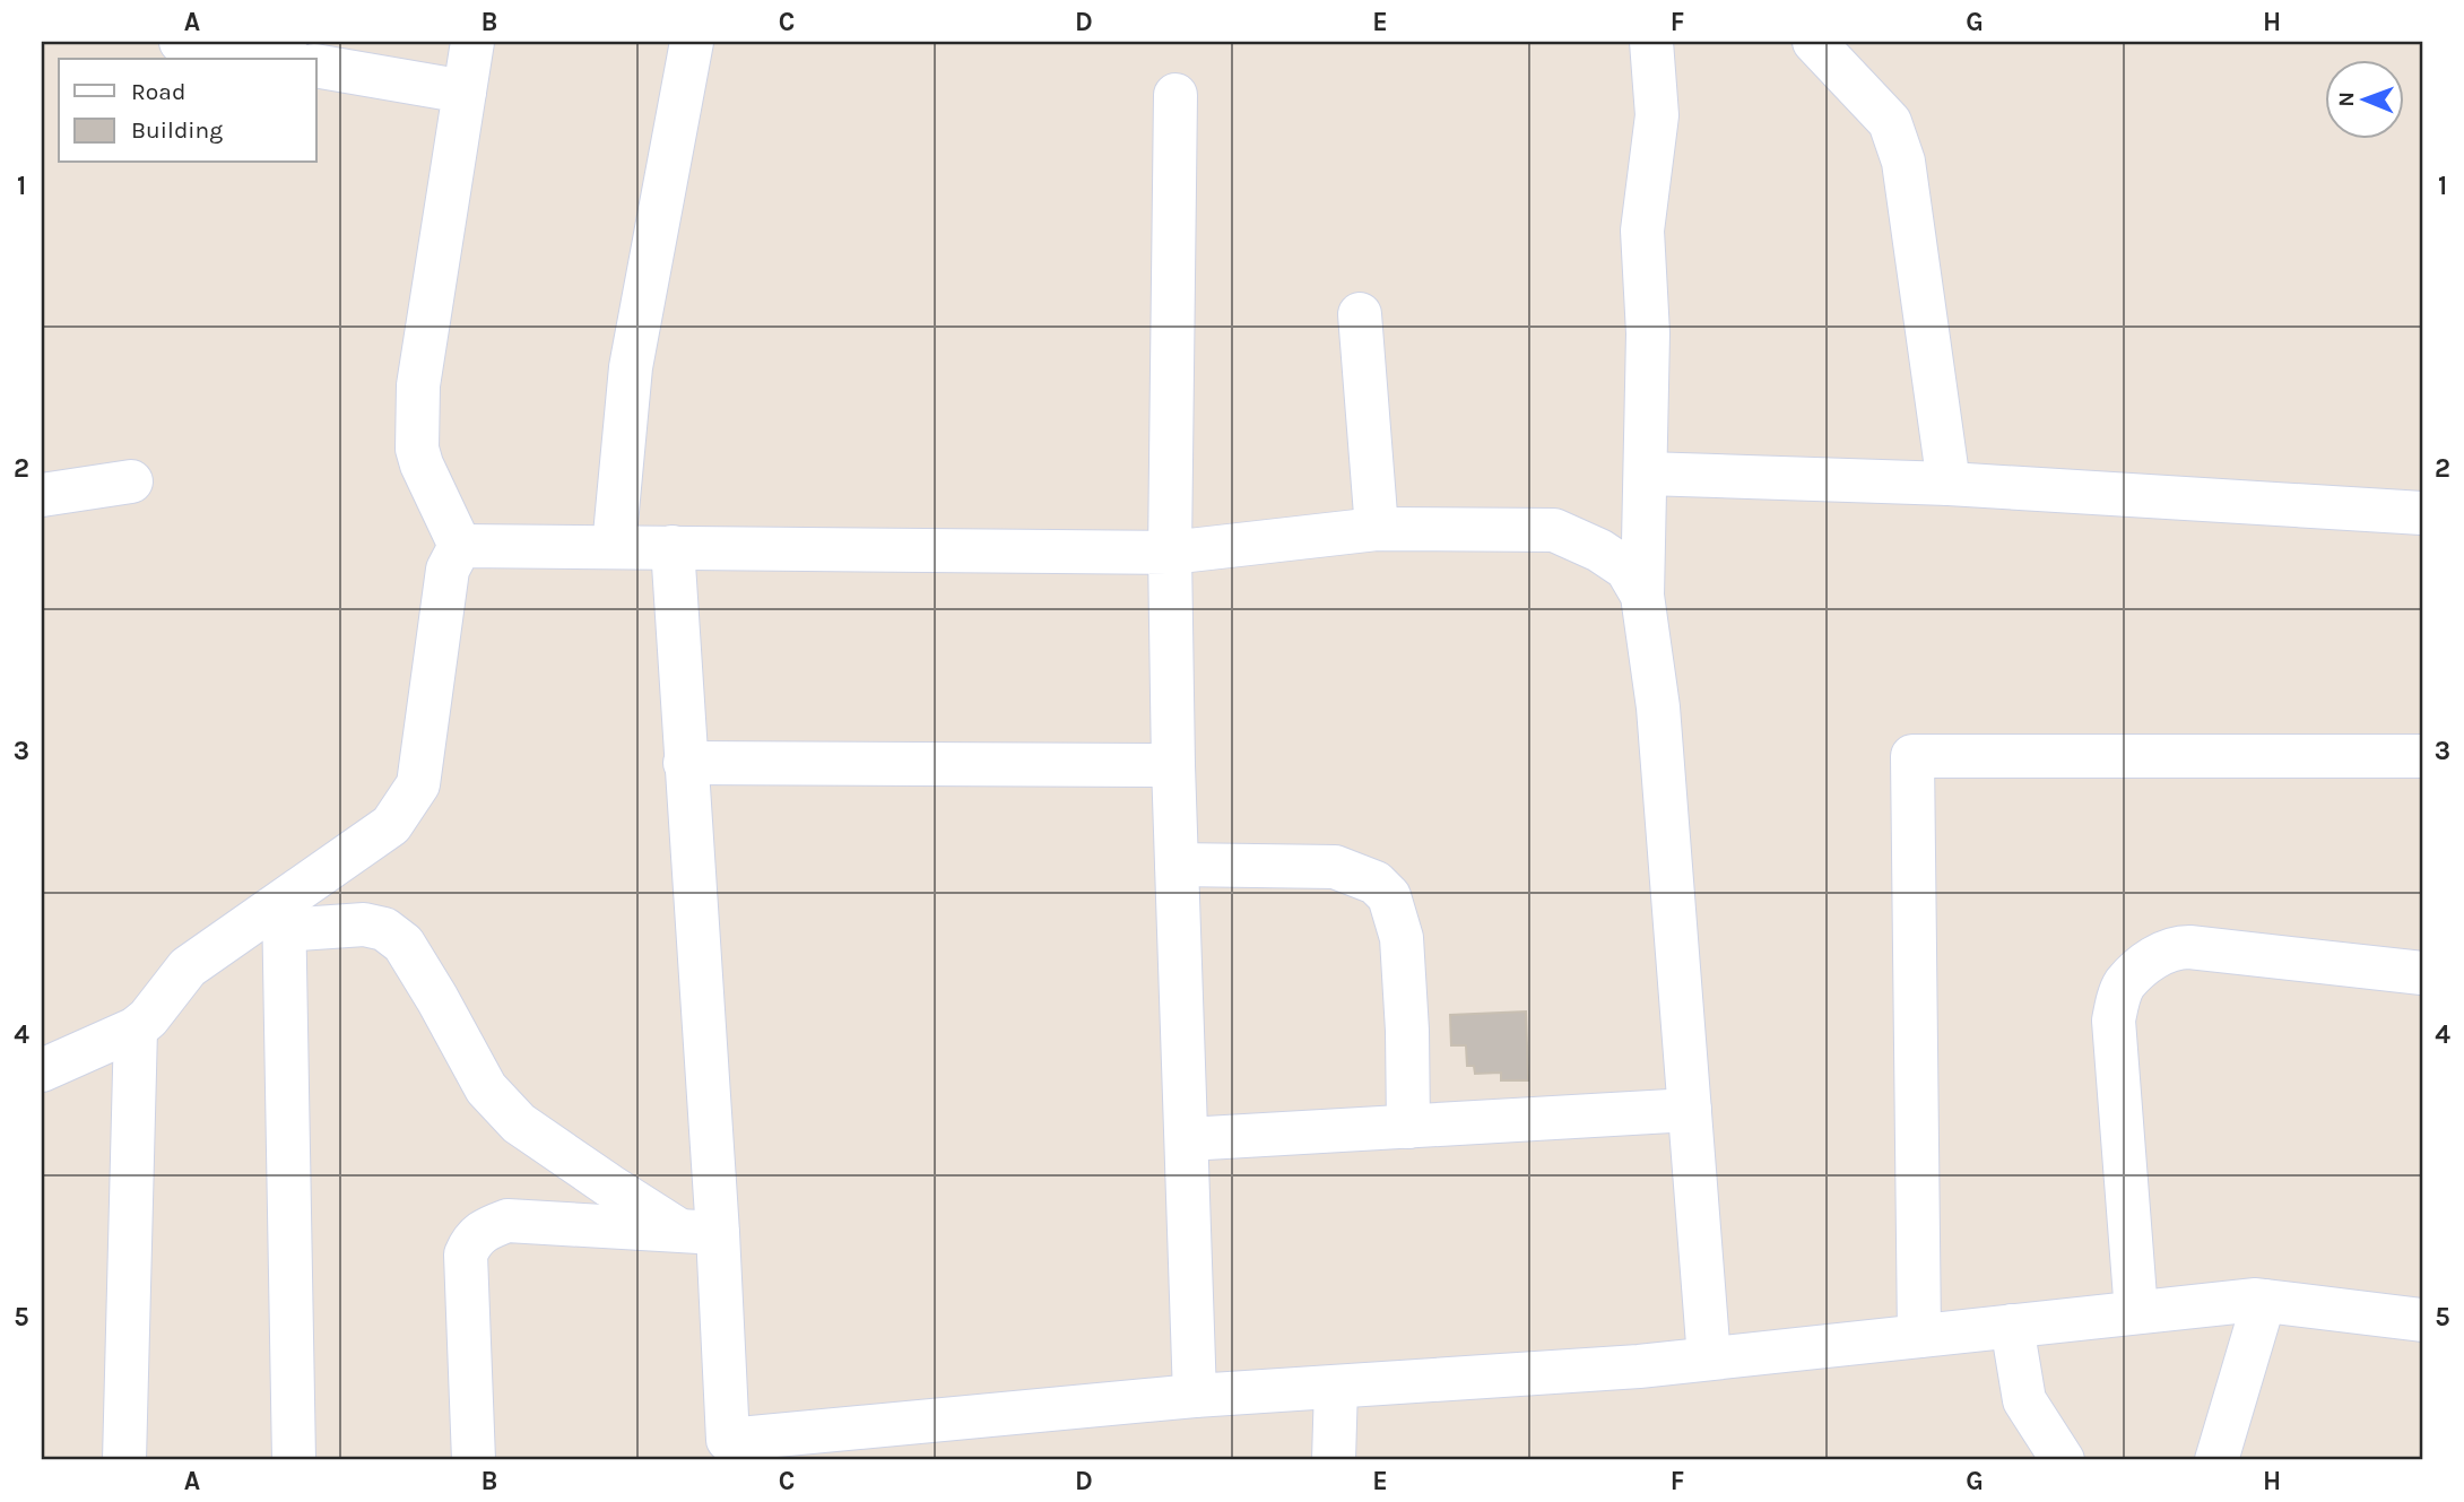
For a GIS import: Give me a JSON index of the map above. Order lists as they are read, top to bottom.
{
  "legend": ["Road", "Building"],
  "north": "left",
  "grid": {
    "columns": [
      "A",
      "B",
      "C",
      "D",
      "E",
      "F",
      "G",
      "H"
    ],
    "rows": [
      "1",
      "2",
      "3",
      "4",
      "5"
    ]
  }
}
